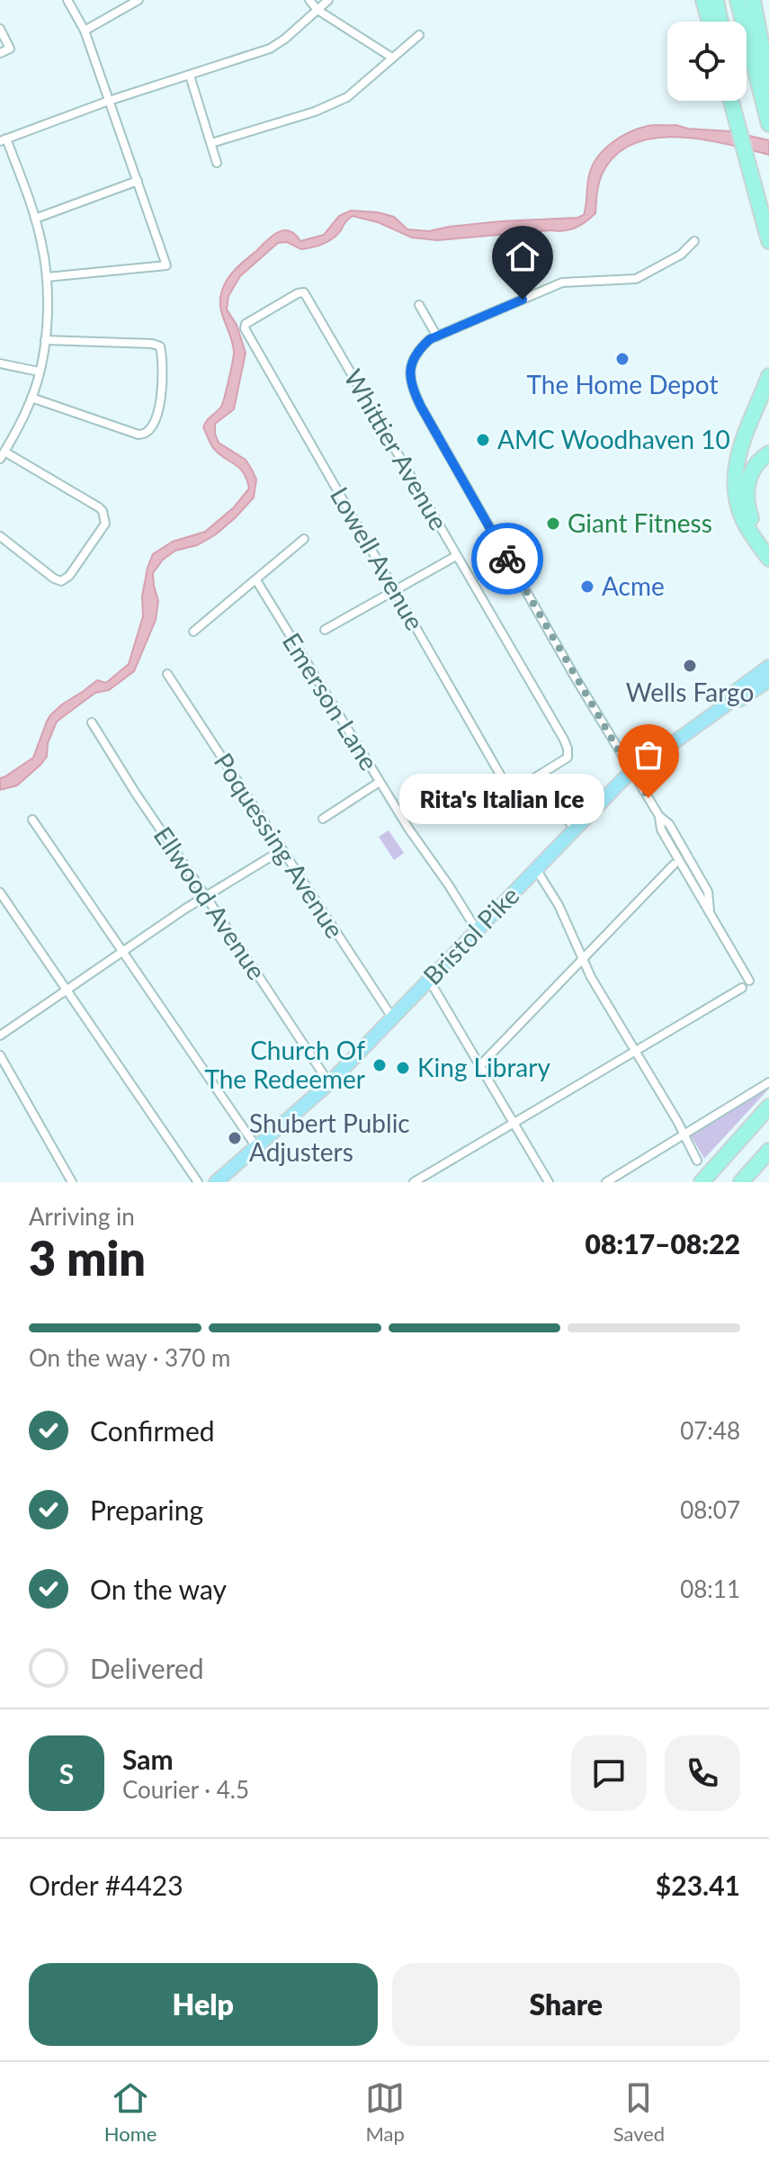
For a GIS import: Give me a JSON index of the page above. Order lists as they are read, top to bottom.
{
  "streets": {
    "main road": ["Bristol Pike"],
    "street": [
      "Whittier Avenue",
      "Lowell Avenue",
      "Emerson Lane",
      "Poquessing Avenue",
      "Ellwood Avenue"
    ]
  },
  "crossings": [
    ["Whittier Avenue", "Lowell Avenue"],
    ["Emerson Lane", "Bristol Pike"],
    ["Poquessing Avenue", "Bristol Pike"],
    ["Ellwood Avenue", "Bristol Pike"]
  ],
  "places": [
    "The Home Depot",
    "AMC Woodhaven 10",
    "Giant Fitness",
    "Acme",
    "Wells Fargo",
    "Rita's Italian Ice",
    "Church Of The Redeemer",
    "King Library",
    "Shubert Public Adjusters"
  ],
  "page": {
    "bubble": "Rita's Italian Ice",
    "heading": ["3 min", "Arriving in", "08:17–08:22"],
    "panel": [
      "Sam",
      "Courier · 4.5",
      "Order #4423",
      "$23.41"
    ],
    "bar": "On the way · 370 m",
    "list": [
      ["Confirmed", "07:48"],
      ["Preparing", "08:07"],
      ["On the way", "08:11"],
      "Delivered"
    ],
    "round": "S",
    "buttons": ["Help", "Share"],
    "tabs": ["Home", "Map", "Saved"]
  }
}
